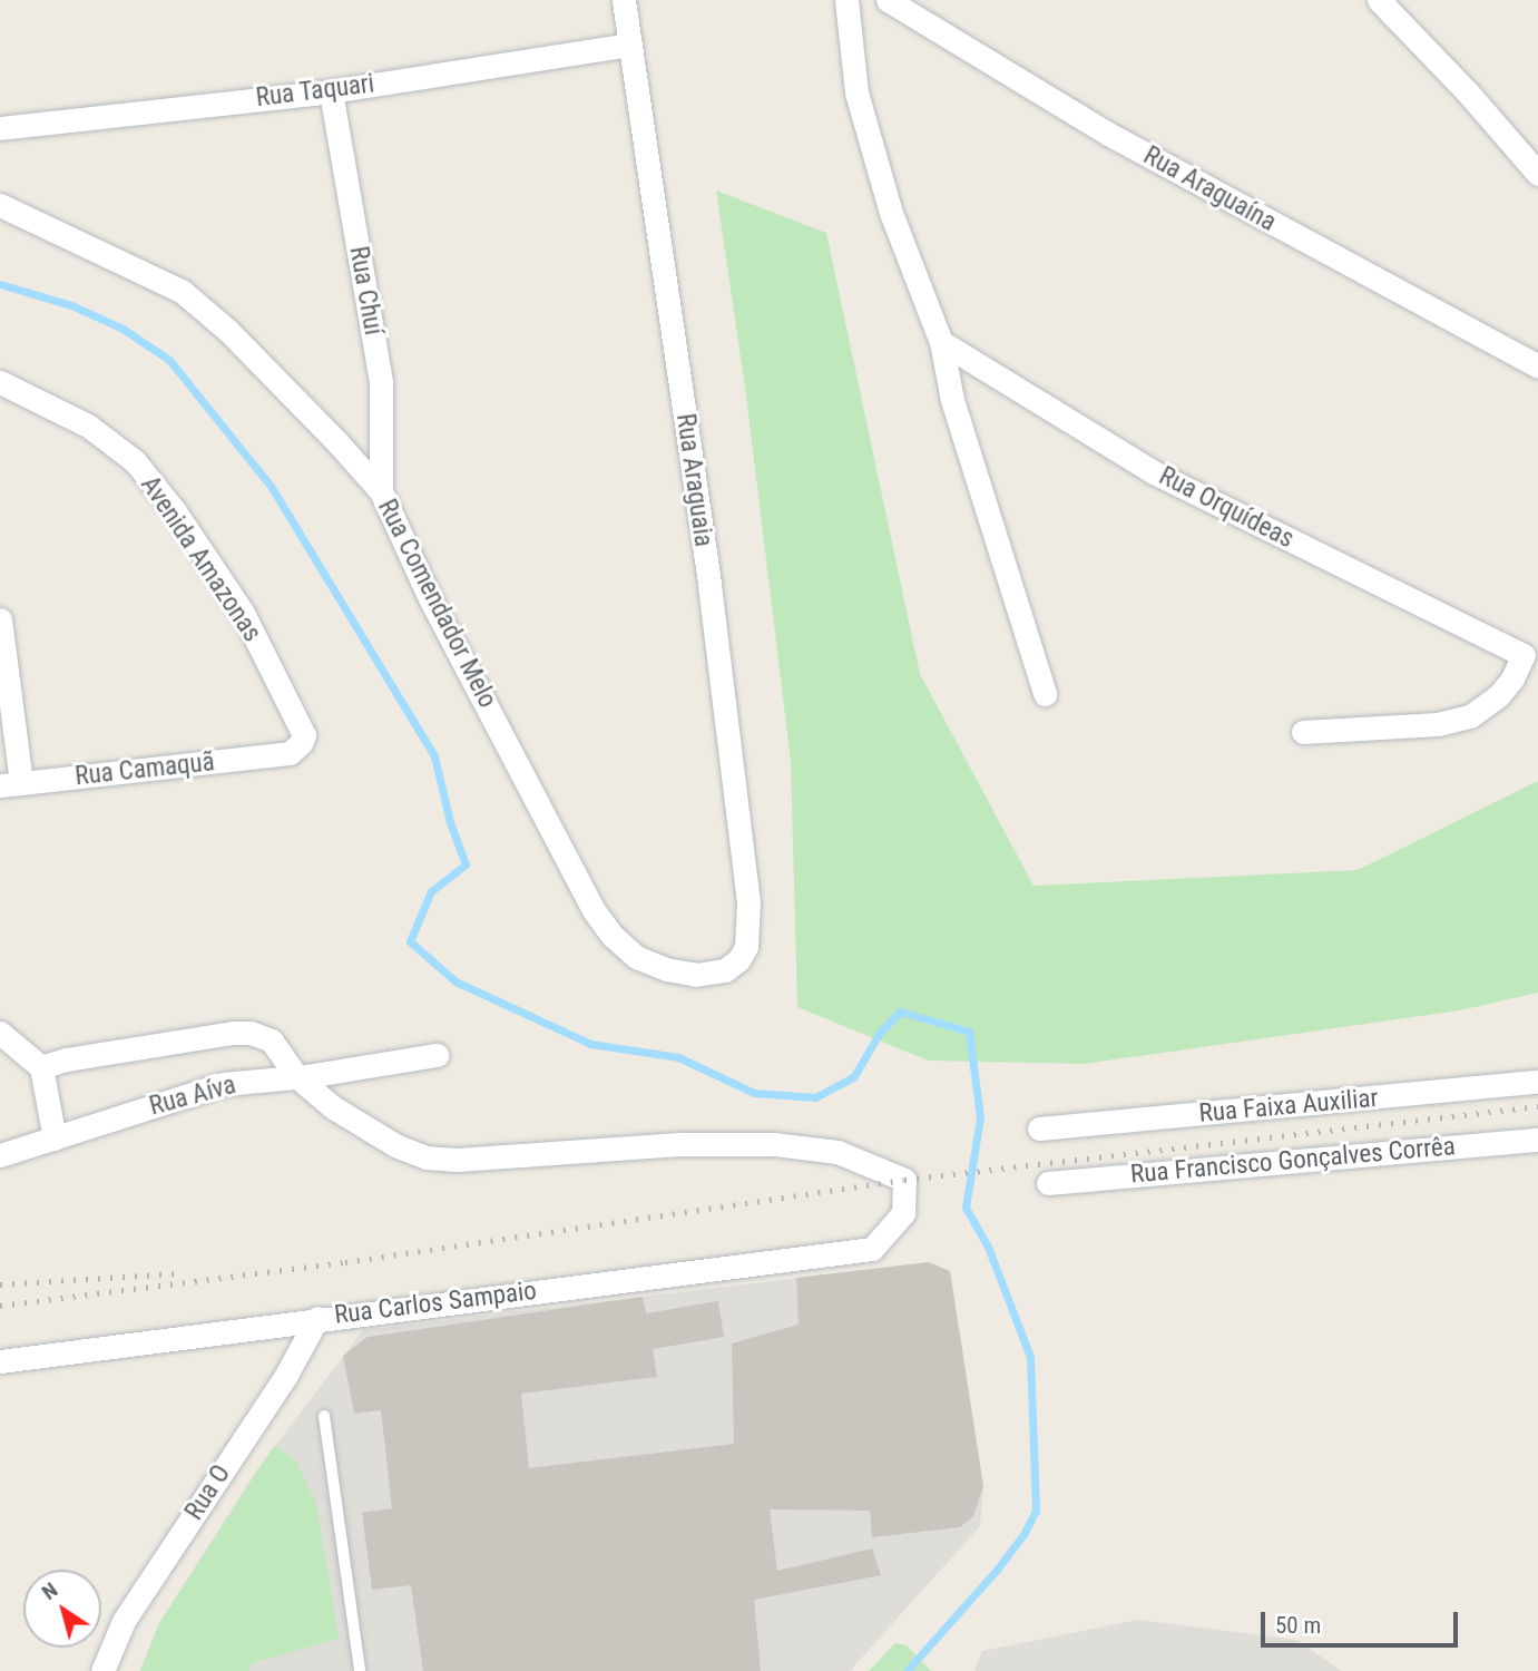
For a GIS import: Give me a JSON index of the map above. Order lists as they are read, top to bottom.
{
  "streets": {
    "street": [
      "Rua Taquari",
      "Rua Araguaína",
      "Rua Chuí",
      "Rua Araguaia",
      "Rua Orquídeas",
      "Avenida Amazonas",
      "Rua Comendador Melo",
      "Rua Camaquã",
      "Rua Aíva",
      "Rua Faixa Auxiliar",
      "Rua Francisco Gonçalves Corrêa",
      "Rua Carlos Sampaio",
      "Rua O"
    ]
  },
  "crossings": [
    ["Rua Taquari", "Rua Chuí"],
    ["Rua Taquari", "Rua Araguaia"],
    ["Rua Chuí", "Rua Comendador Melo"],
    ["Rua Araguaia", "Rua Comendador Melo"],
    ["Avenida Amazonas", "Rua Camaquã"],
    ["Rua Aíva", "Rua Carlos Sampaio"],
    ["Rua Carlos Sampaio", "Rua O"]
  ],
  "scale_bar": "50 m",
  "north": "top left"
}
